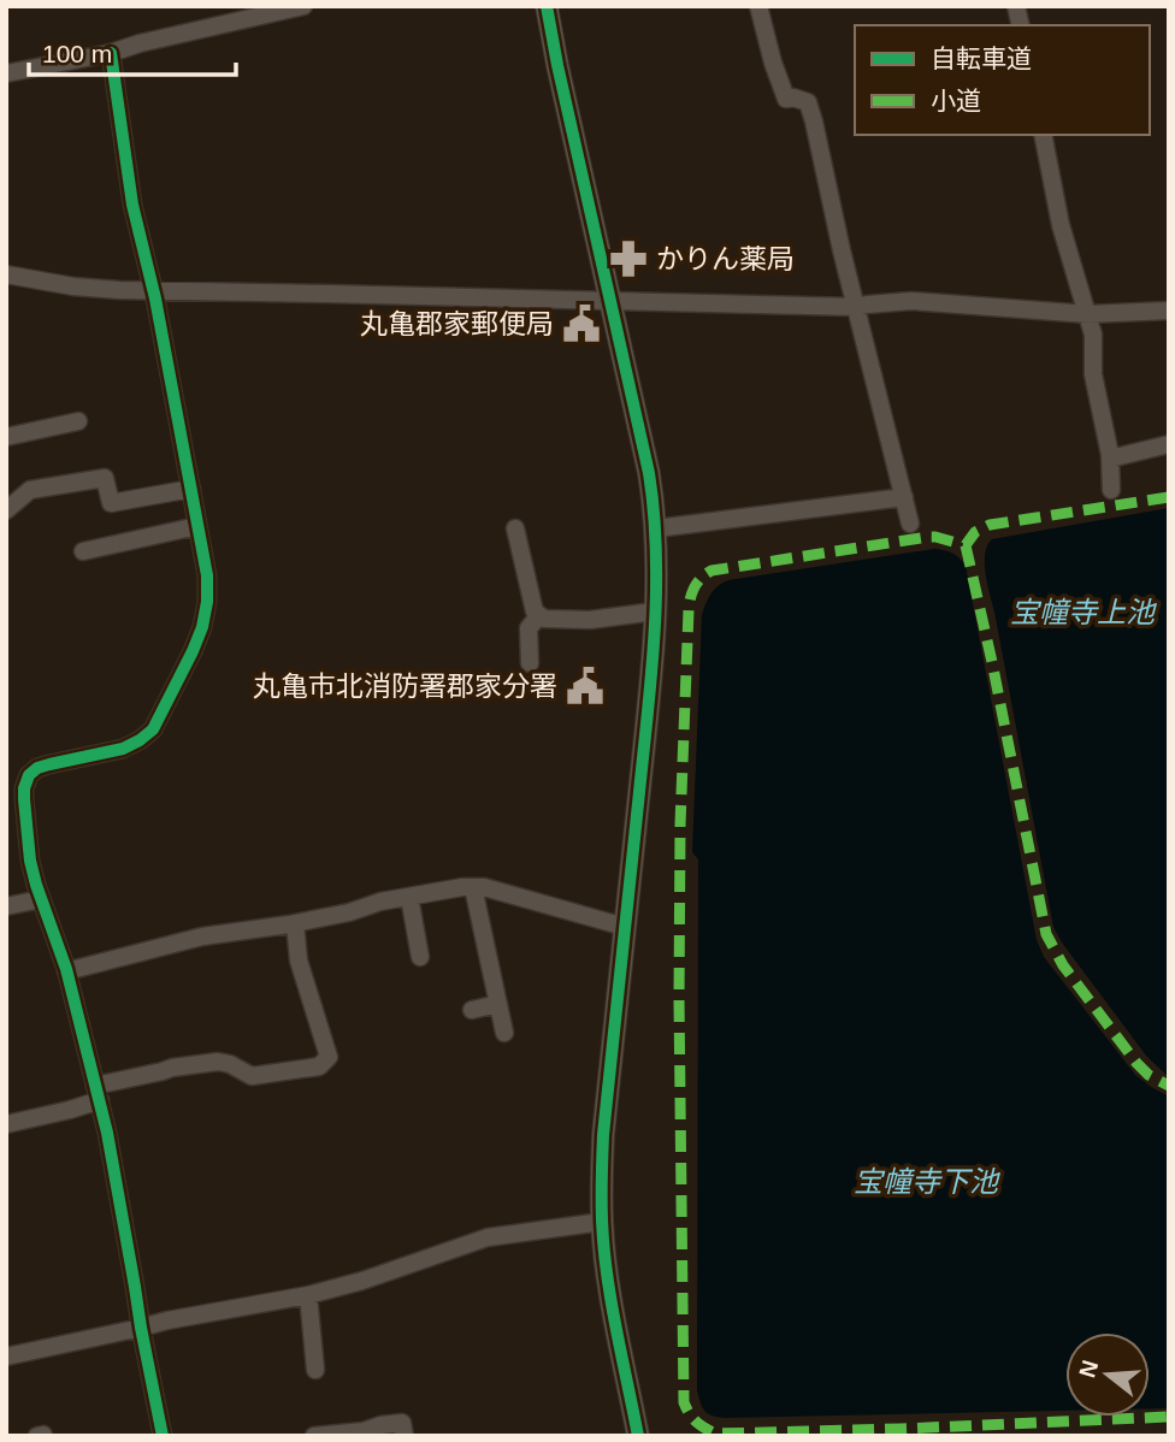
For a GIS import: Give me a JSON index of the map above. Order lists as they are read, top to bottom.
{
  "water": ["宝幢寺上池", "宝幢寺下池"],
  "places": {
    "pharmacy": ["かりん薬局"],
    "public building": ["丸亀郡家郵便局", "丸亀市北消防署郡家分署"]
  },
  "legend": ["自転車道", "小道"],
  "scale_bar": "100 m",
  "north": "left"
}
